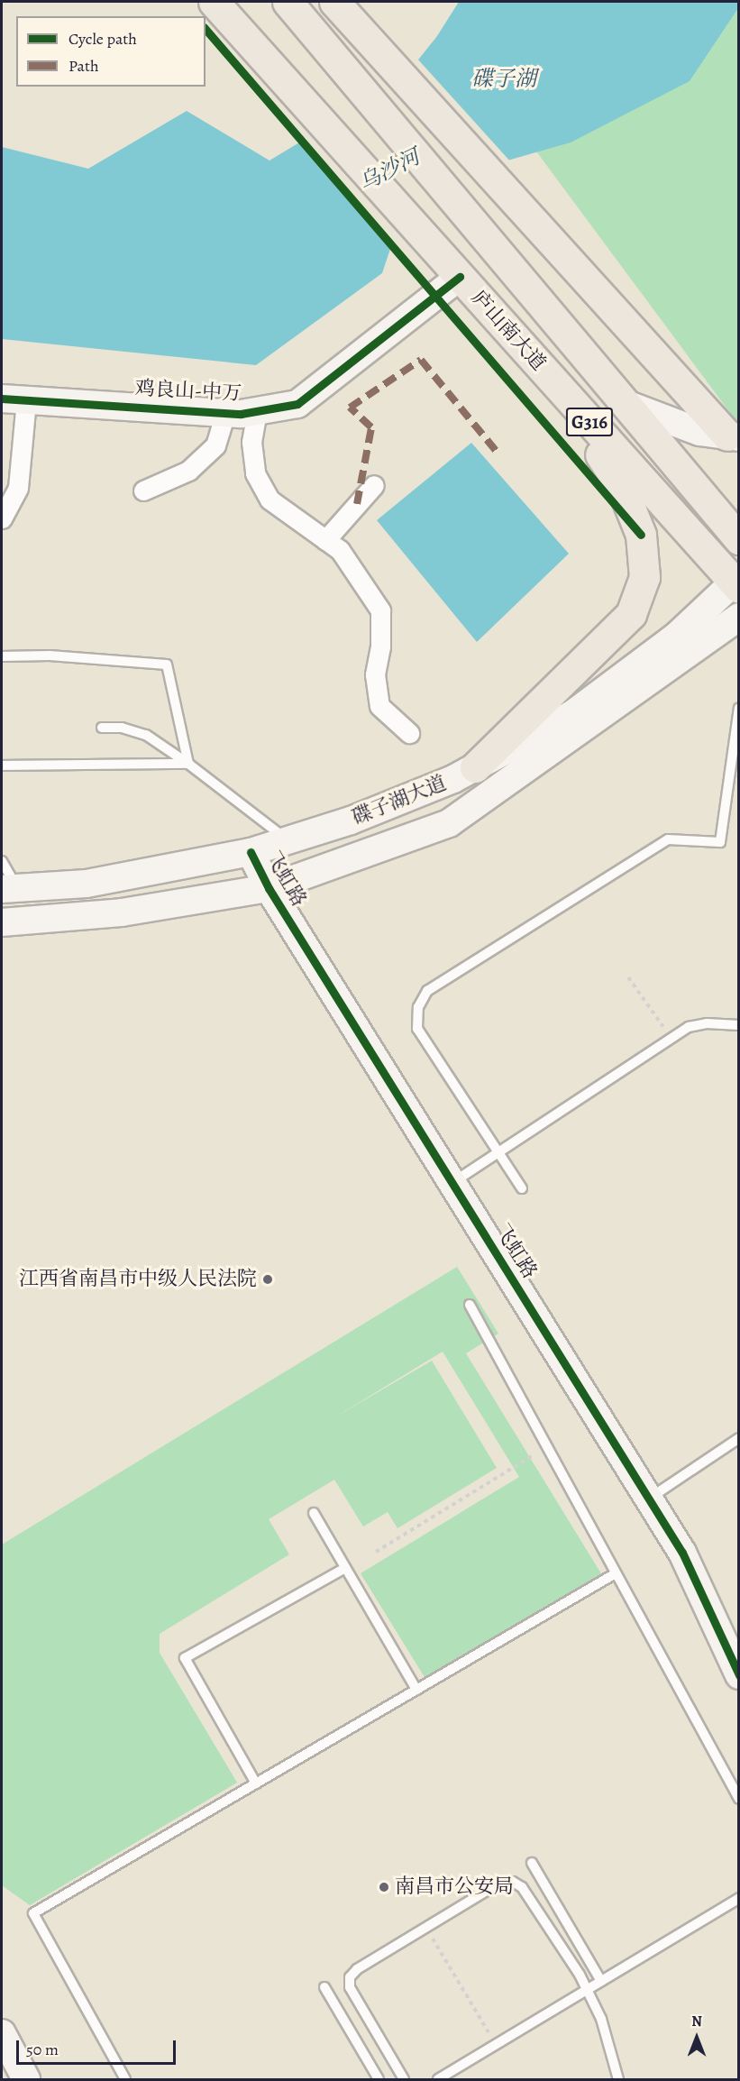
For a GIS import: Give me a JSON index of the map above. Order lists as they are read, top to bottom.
{
  "streets": {
    "main road": [
      "庐山南大道",
      "鸡良山-中万",
      "G316",
      "碟子湖大道",
      "飞虹路"
    ]
  },
  "crossings": [
    ["庐山南大道", "鸡良山-中万"],
    ["庐山南大道", "碟子湖大道"],
    ["碟子湖大道", "飞虹路"]
  ],
  "water": ["碟子湖", "乌沙河"],
  "places": ["江西省南昌市中级人民法院", "南昌市公安局"],
  "legend": ["Cycle path", "Path"],
  "scale_bar": "50 m",
  "north": "top"
}
